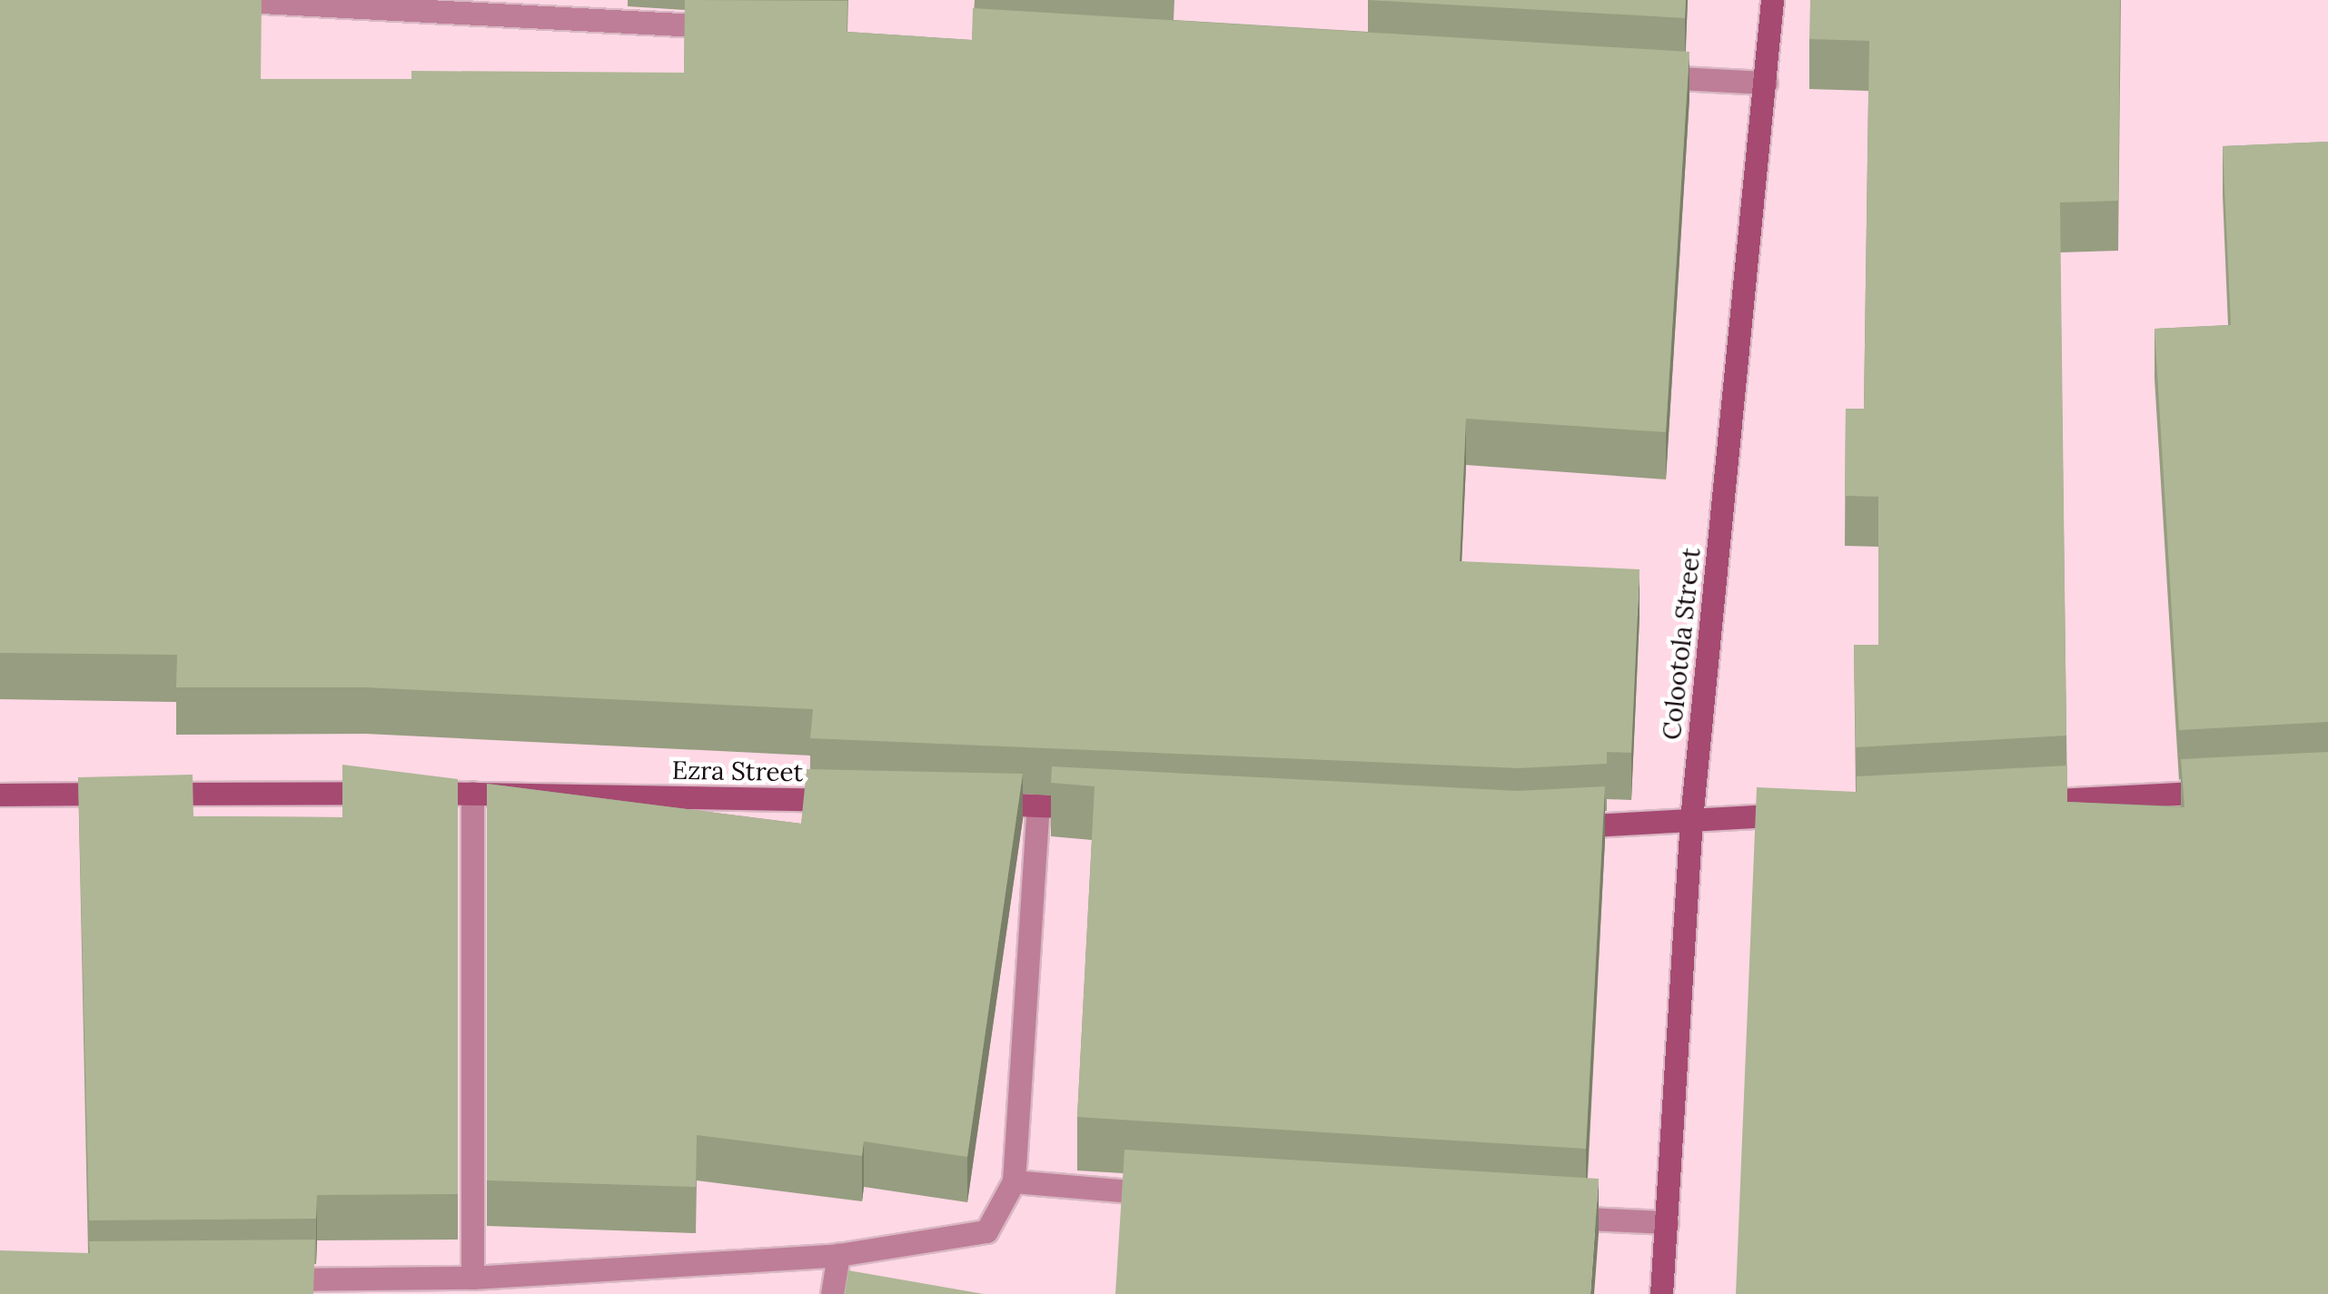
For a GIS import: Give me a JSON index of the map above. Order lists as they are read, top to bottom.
{
  "streets": {
    "street": ["Colootola Street", "Ezra Street"]
  }
}
